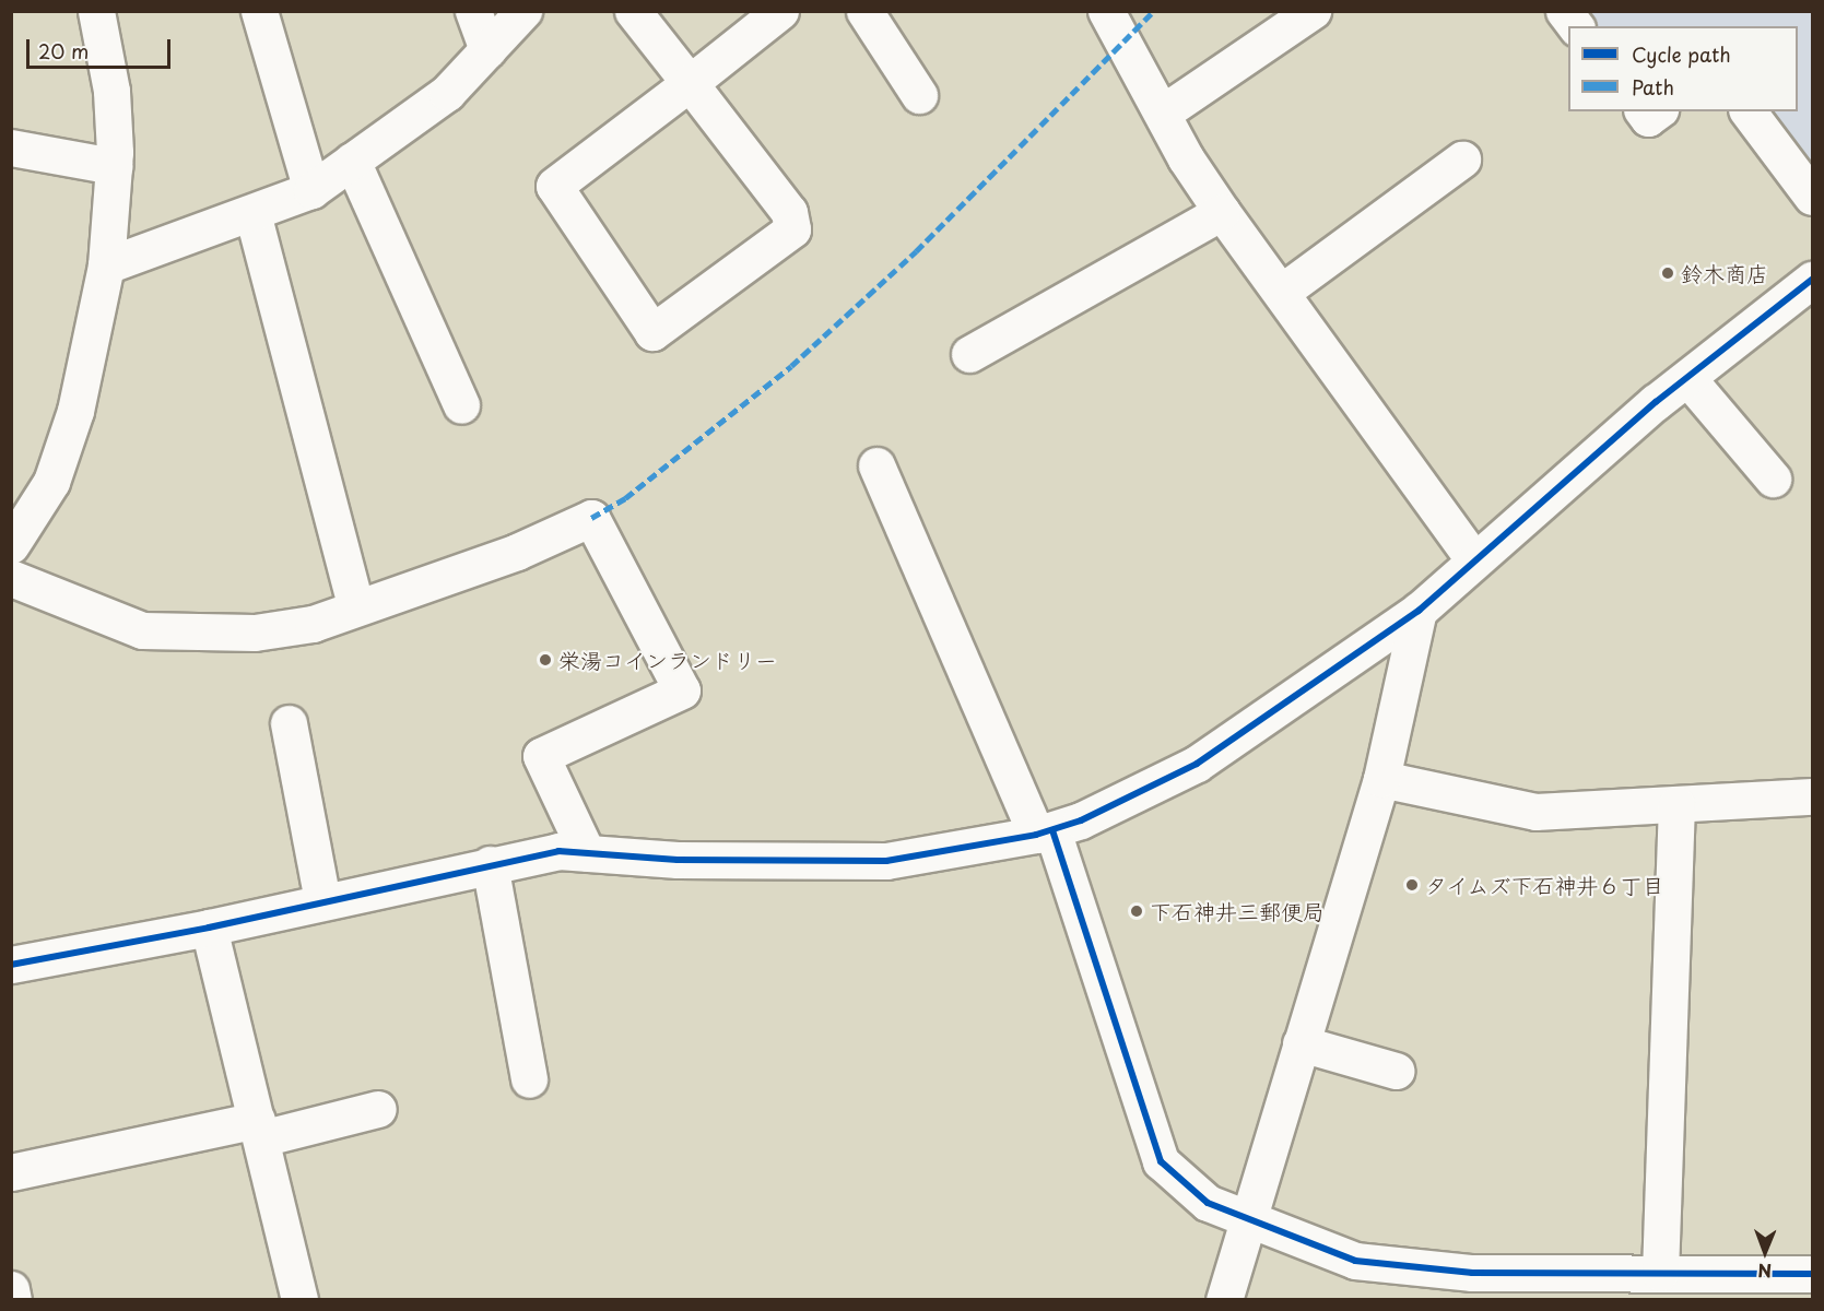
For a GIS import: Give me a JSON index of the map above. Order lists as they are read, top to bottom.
{
  "places": [
    "鈴木商店",
    "栄湯コインランドリー",
    "タイムズ下石神井６丁目",
    "下石神井三郵便局"
  ],
  "legend": ["Cycle path", "Path"],
  "scale_bar": "20 m",
  "north": "bottom"
}
